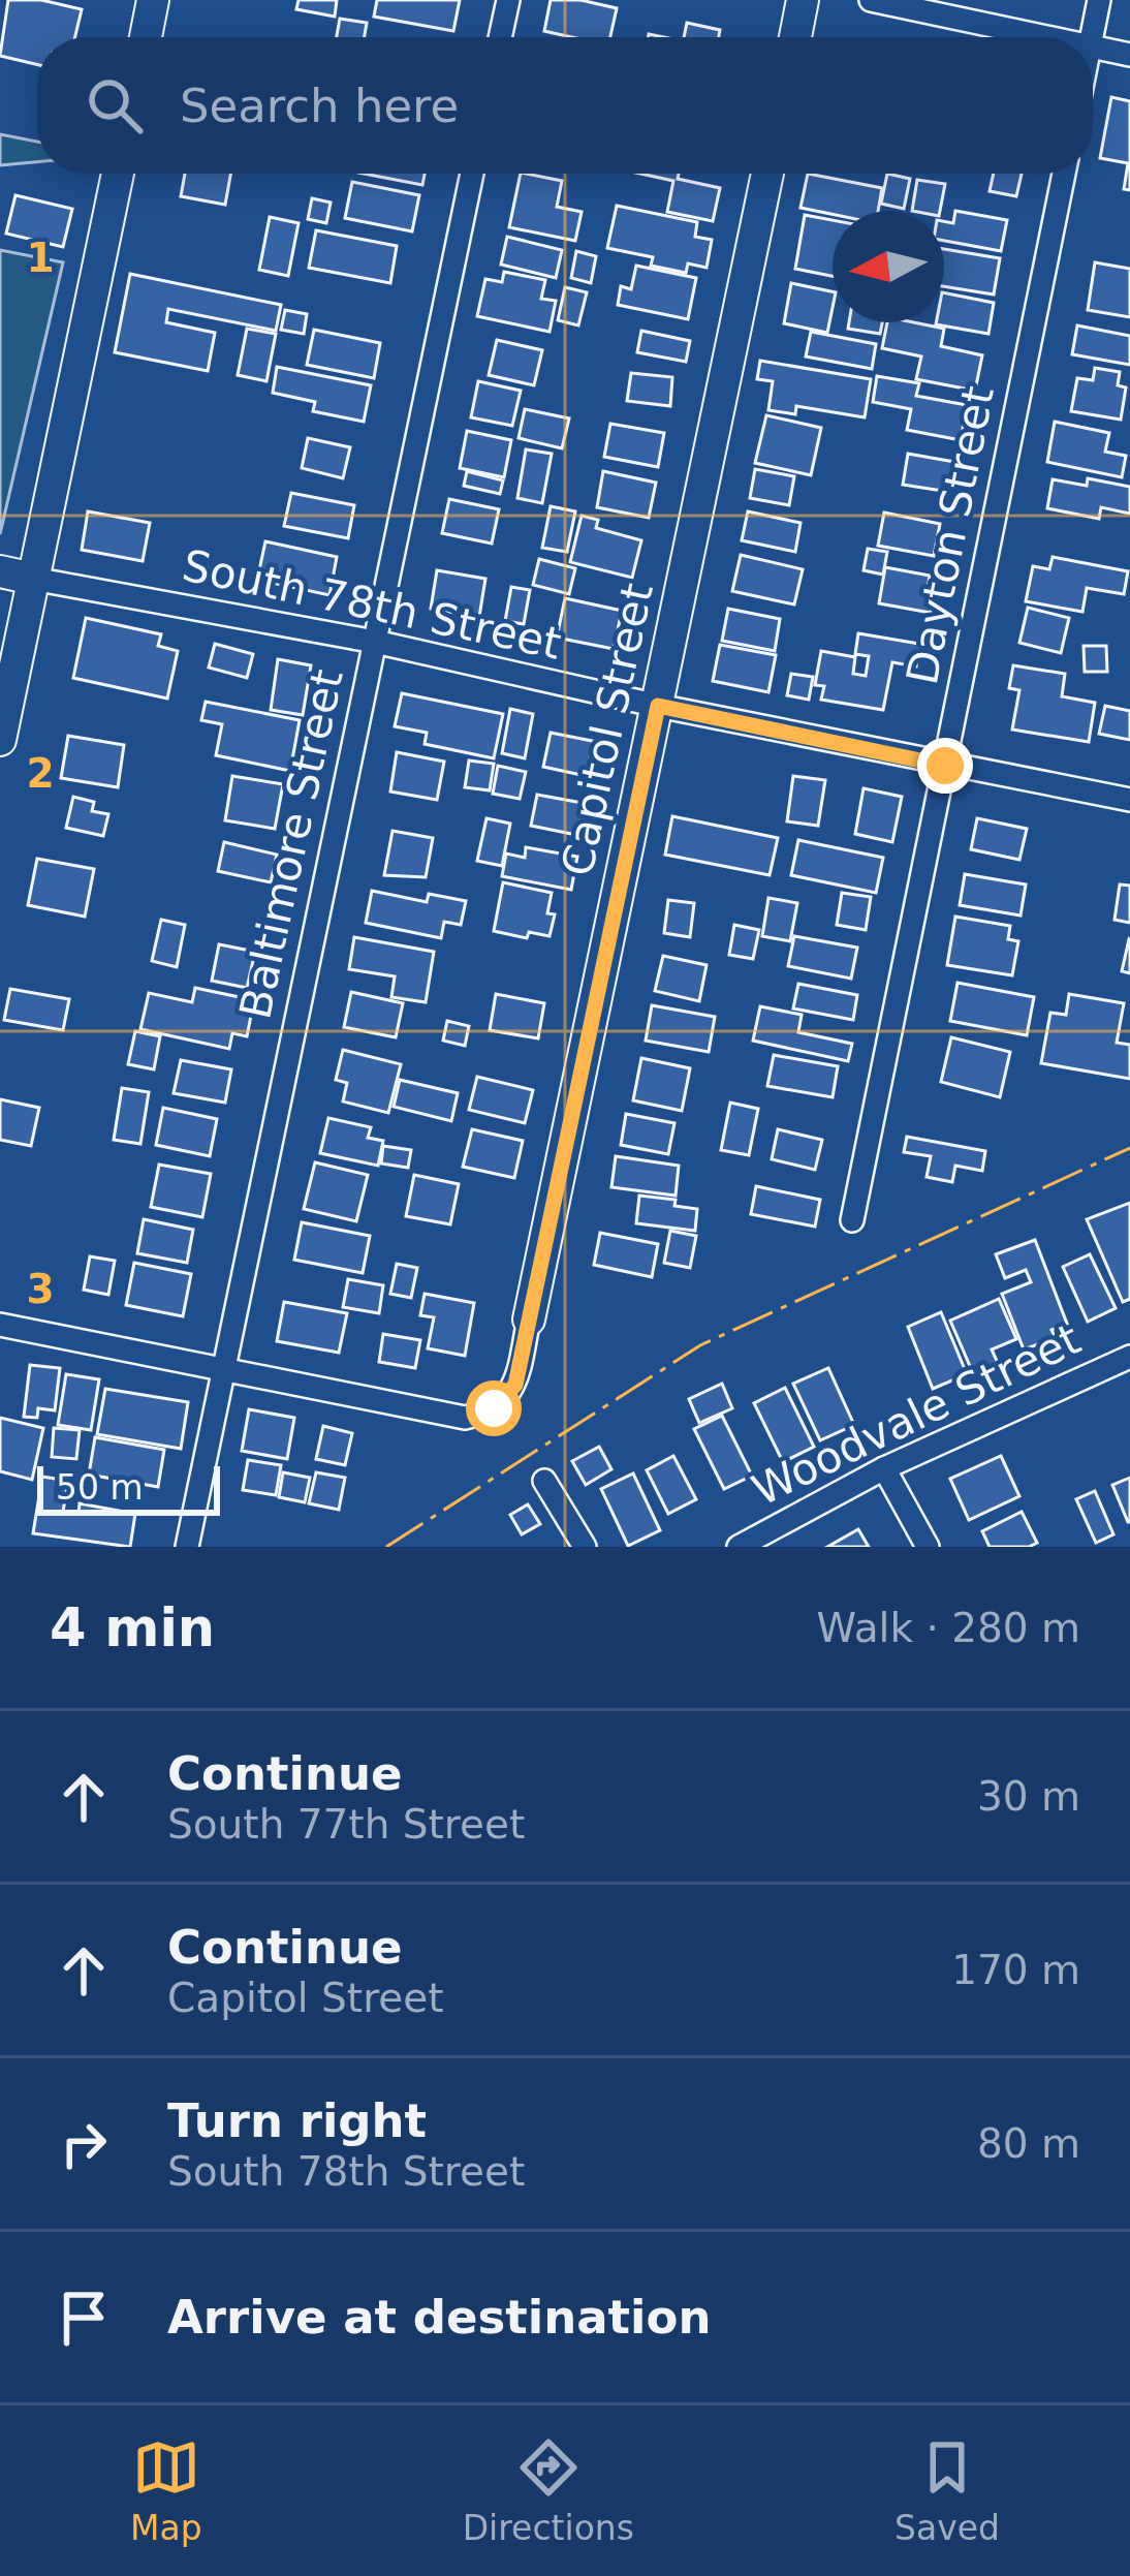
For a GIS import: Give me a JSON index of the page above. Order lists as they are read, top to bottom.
{
  "streets": {
    "street": [
      "Dayton Street",
      "South 78th Street",
      "Capitol Street",
      "Baltimore Street",
      "Woodvale Street"
    ]
  },
  "crossings": [
    ["Dayton Street", "South 78th Street"],
    ["South 78th Street", "Capitol Street"],
    ["South 78th Street", "Baltimore Street"]
  ],
  "scale_bar": "50 m",
  "north": "left",
  "page": {
    "search": "Search here",
    "scale": "50 m",
    "heading": ["4 min", "Walk · 280 m"],
    "list": [
      ["Continue", "South 77th Street", "30 m"],
      ["Continue", "Capitol Street", "170 m"],
      ["Turn right", "South 78th Street", "80 m"],
      "Arrive at destination"
    ],
    "nav": ["Map", "Directions", "Saved"]
  },
  "grid": {
    "rows": ["1", "2", "3"]
  }
}
